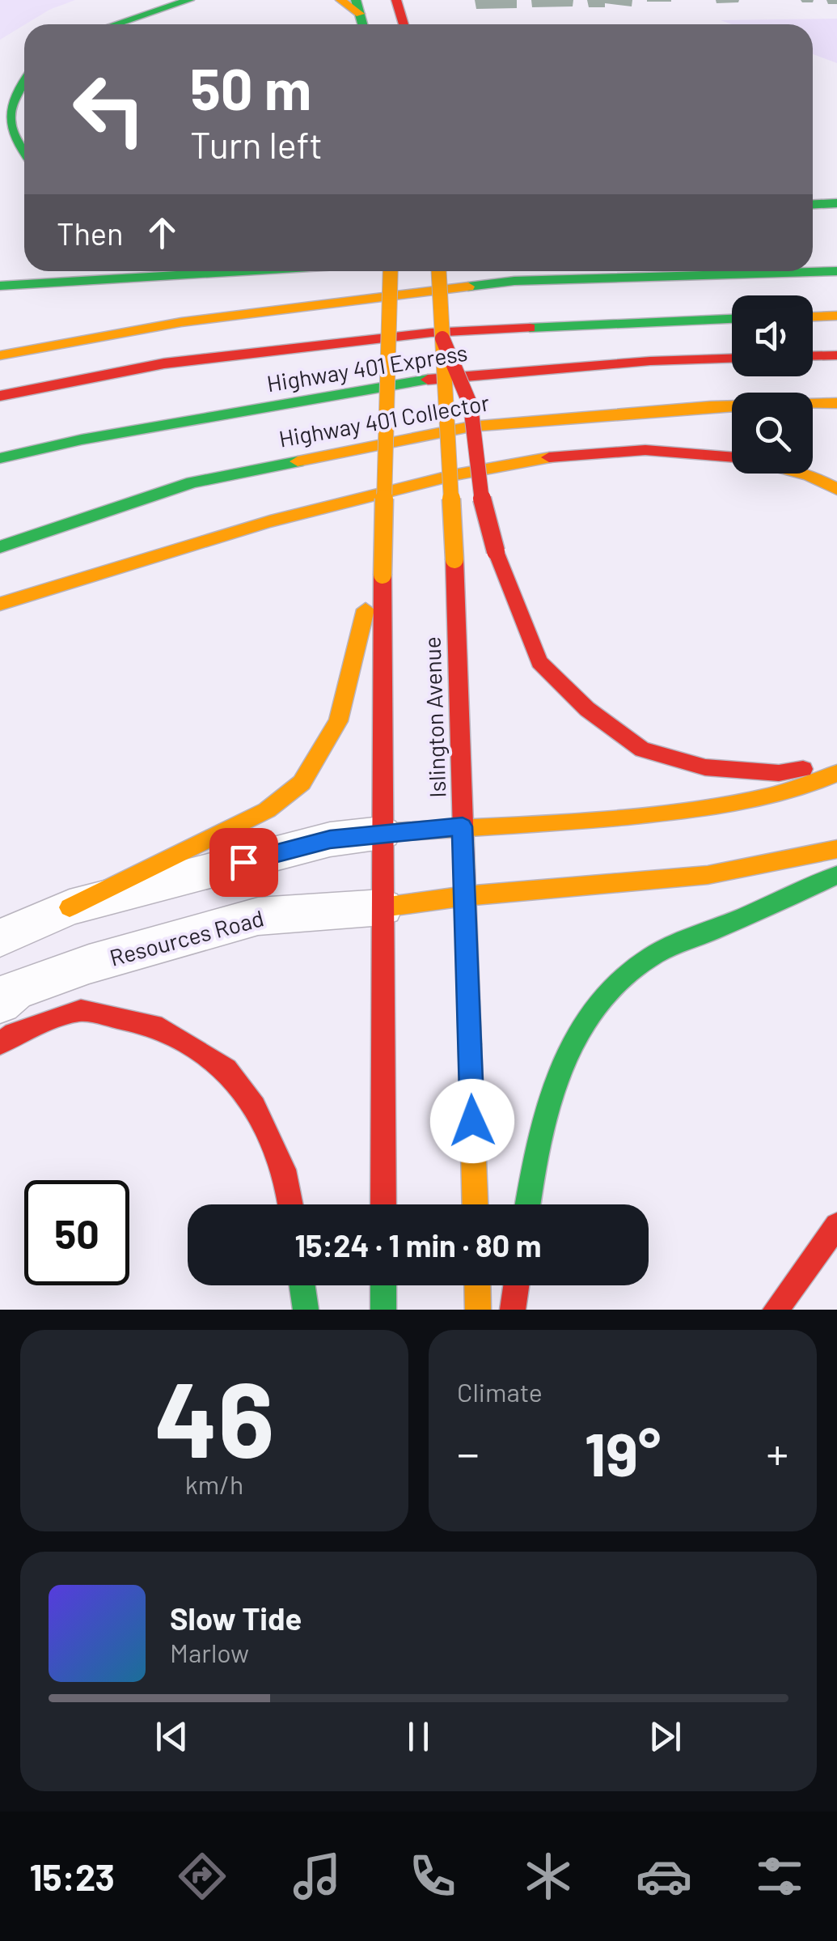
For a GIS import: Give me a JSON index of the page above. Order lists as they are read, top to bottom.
{
  "streets": {
    "main road": ["Highway 401 Express", "Highway 401 Collector", "Islington Avenue"],
    "street": ["Resources Road"]
  },
  "page": {
    "turn": ["50 m", "Turn left"],
    "then": "Then",
    "limit": "50",
    "trip": "15:24 · 1 min · 80 m",
    "tile": [
      ["46", "km/h"],
      "Climate"
    ],
    "heat": ["−", "19°", "+"],
    "song": ["Slow Tide", "Marlow"],
    "tabs": "15:23"
  }
}
